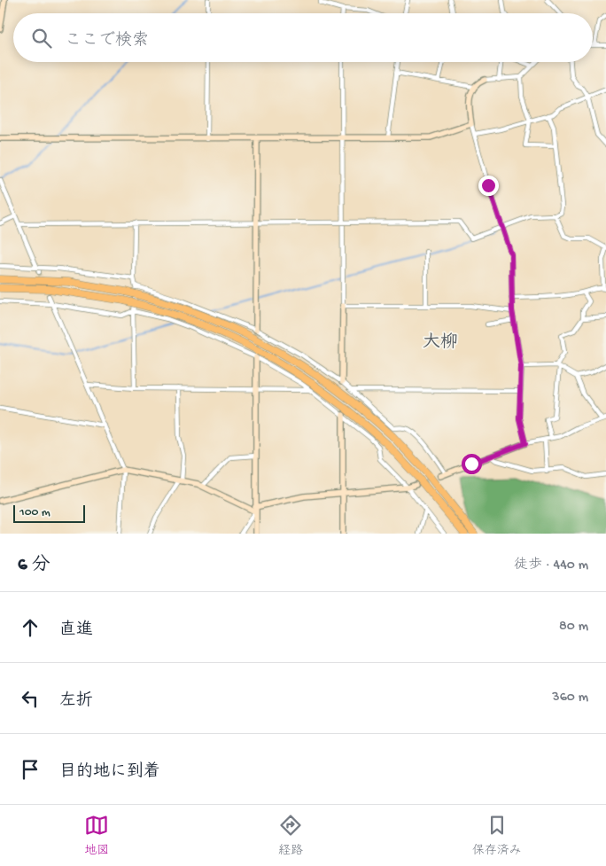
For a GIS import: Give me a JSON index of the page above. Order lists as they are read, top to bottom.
{
  "districts": ["大柳"],
  "scale_bar": "100 m",
  "page": {
    "search": "ここで検索",
    "scale": "100 m",
    "heading": ["6 分", "徒歩 · 440 m"],
    "list": [
      ["直進", "80 m"],
      ["左折", "360 m"],
      "目的地に到着"
    ],
    "nav": ["地図", "経路", "保存済み"]
  }
}
